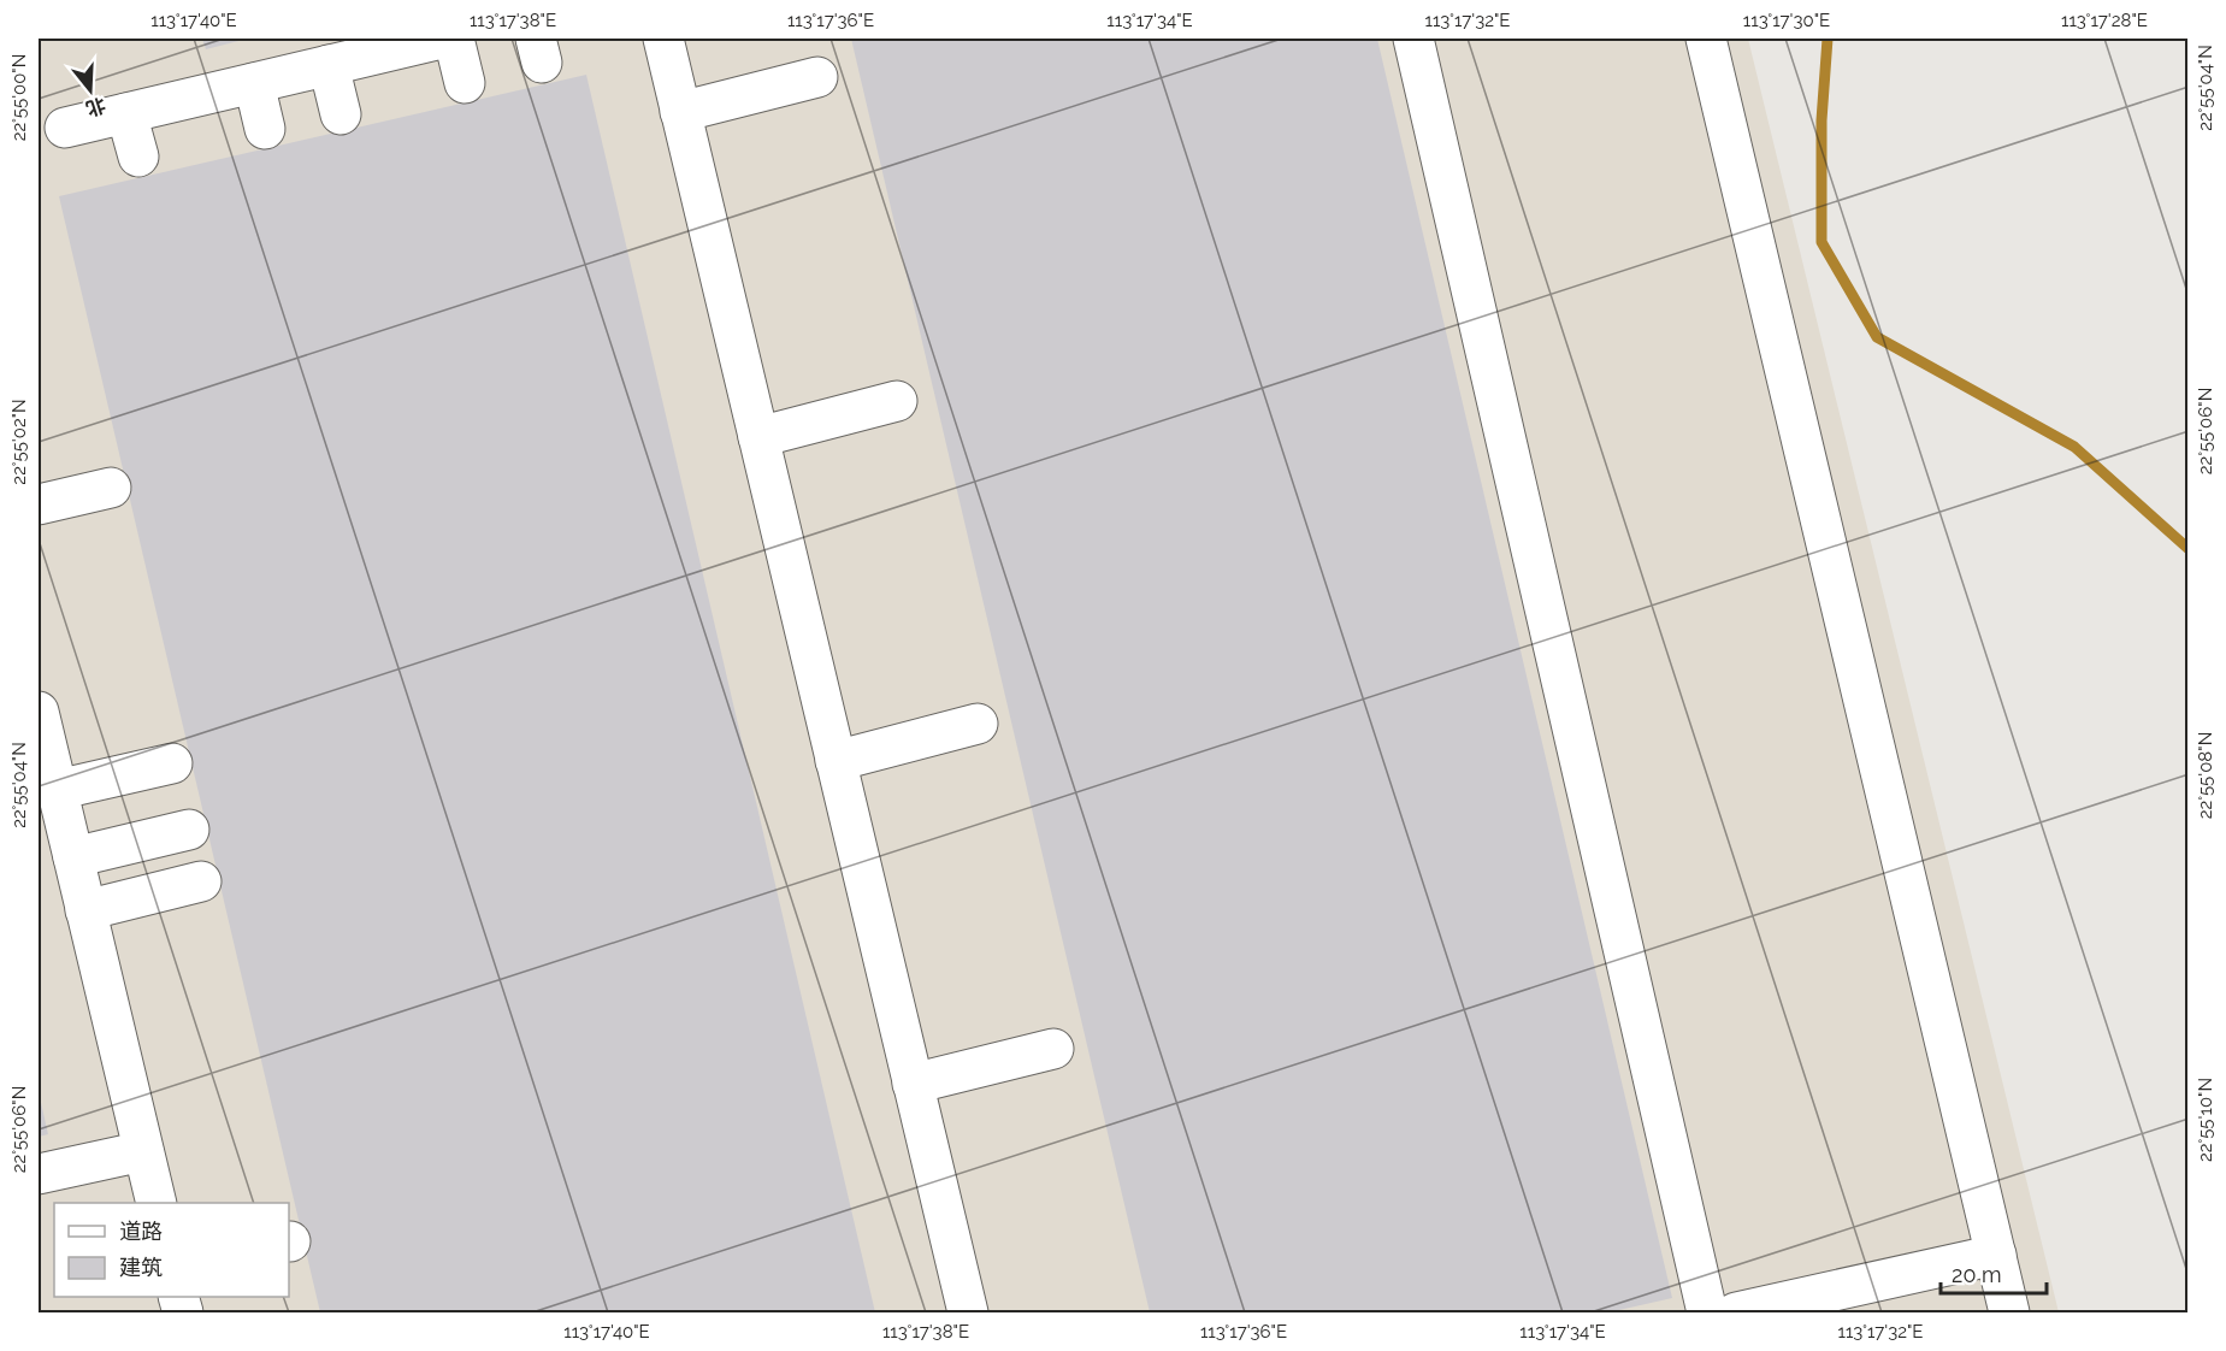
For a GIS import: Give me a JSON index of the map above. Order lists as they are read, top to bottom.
{
  "legend": ["道路", "建筑"],
  "scale_bar": "20 m",
  "north": "bottom",
  "coordinates": [
    "113°17'40\"E",
    "113°17'38\"E",
    "113°17'36\"E",
    "113°17'34\"E",
    "113°17'32\"E",
    "113°17'30\"E",
    "113°17'28\"E",
    "22°55'04\"N",
    "22°55'00\"N",
    "22°55'06\"N",
    "22°55'02\"N",
    "22°55'08\"N",
    "22°55'10\"N"
  ]
}
